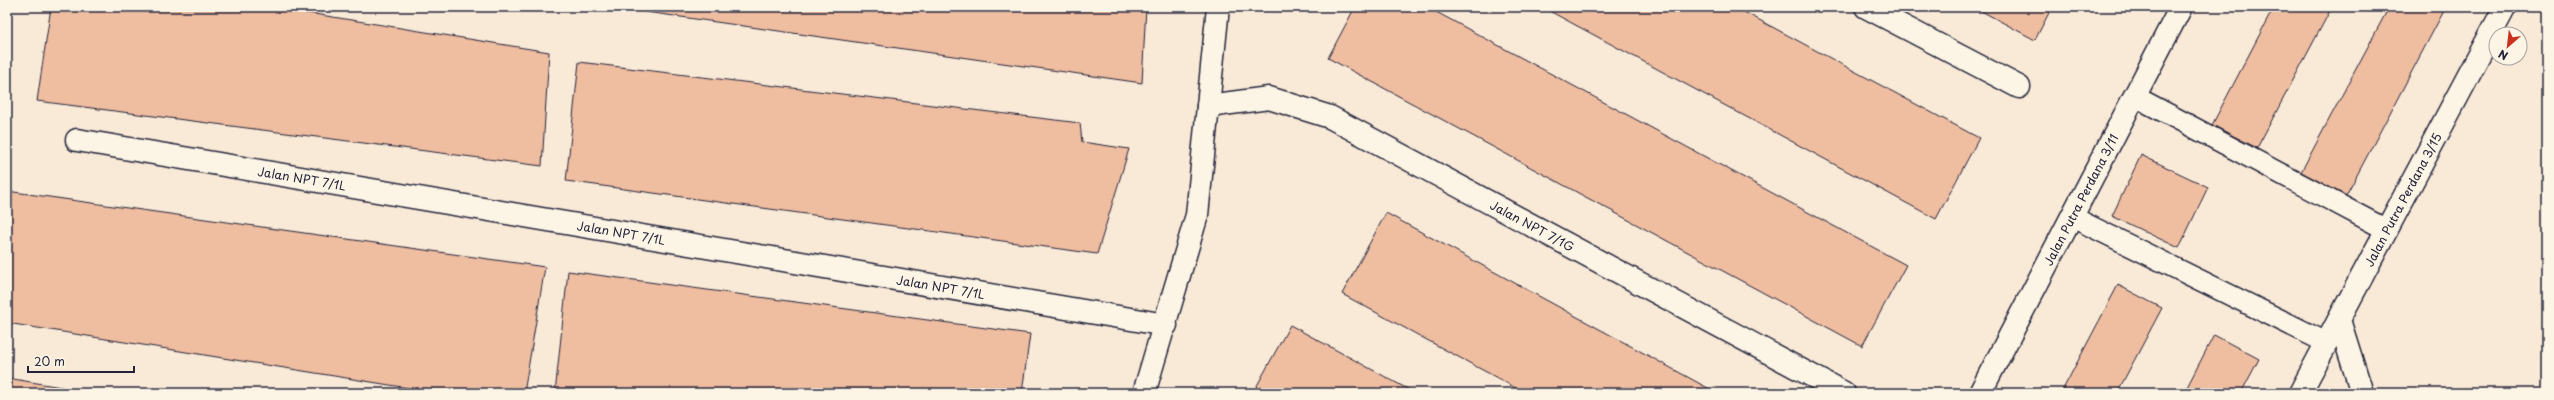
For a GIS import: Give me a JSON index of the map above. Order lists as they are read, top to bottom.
{
  "streets": {
    "street": [
      "Jalan NPT 7/1L",
      "Jalan Putra Perdana 3/11",
      "Jalan Putra Perdana 3/15",
      "Jalan NPT 7/1G"
    ]
  },
  "scale_bar": "20 m",
  "north": "bottom left"
}
